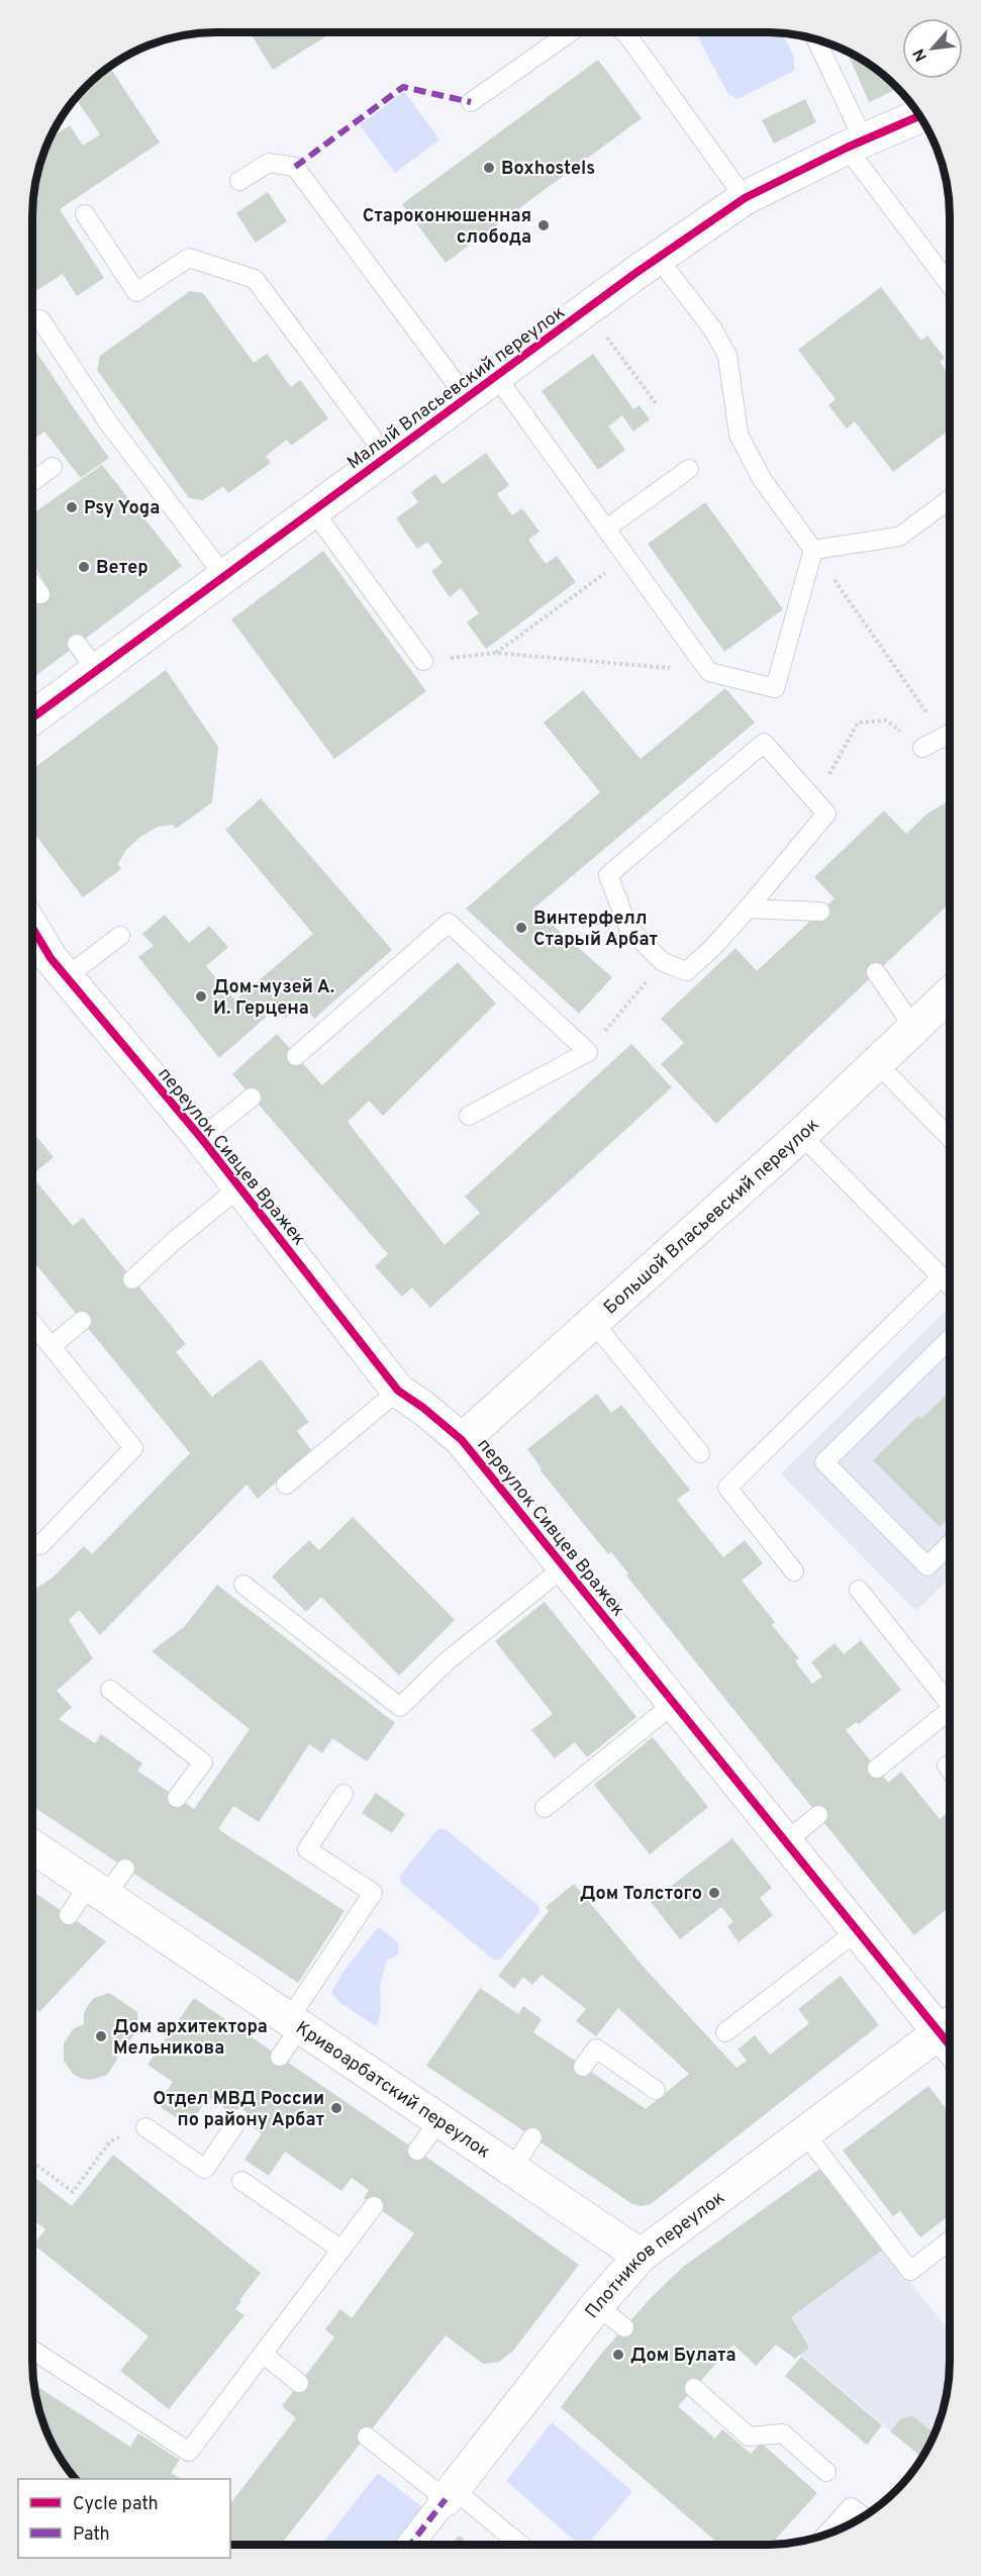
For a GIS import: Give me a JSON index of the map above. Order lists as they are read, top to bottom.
{
  "streets": {
    "street": [
      "Малый Власьевский переулок",
      "переулок Сивцев Вражек",
      "Большой Власьевский переулок",
      "Кривоарбатский переулок",
      "Плотников переулок"
    ]
  },
  "crossings": [
    ["переулок Сивцев Вражек", "Большой Власьевский переулок"],
    ["Кривоарбатский переулок", "Плотников переулок"]
  ],
  "places": [
    "Boxhostels",
    "Староконюшенная слобода",
    "Psy Yoga",
    "Ветер",
    "Винтерфелл Старый Арбат",
    "Дом-музей А. И. Герцена",
    "Дом Толстого",
    "Дом архитектора Мельникова",
    "Отдел МВД России по району Арбат",
    "Дом Булата"
  ],
  "legend": ["Cycle path", "Path"],
  "north": "bottom left"
}
